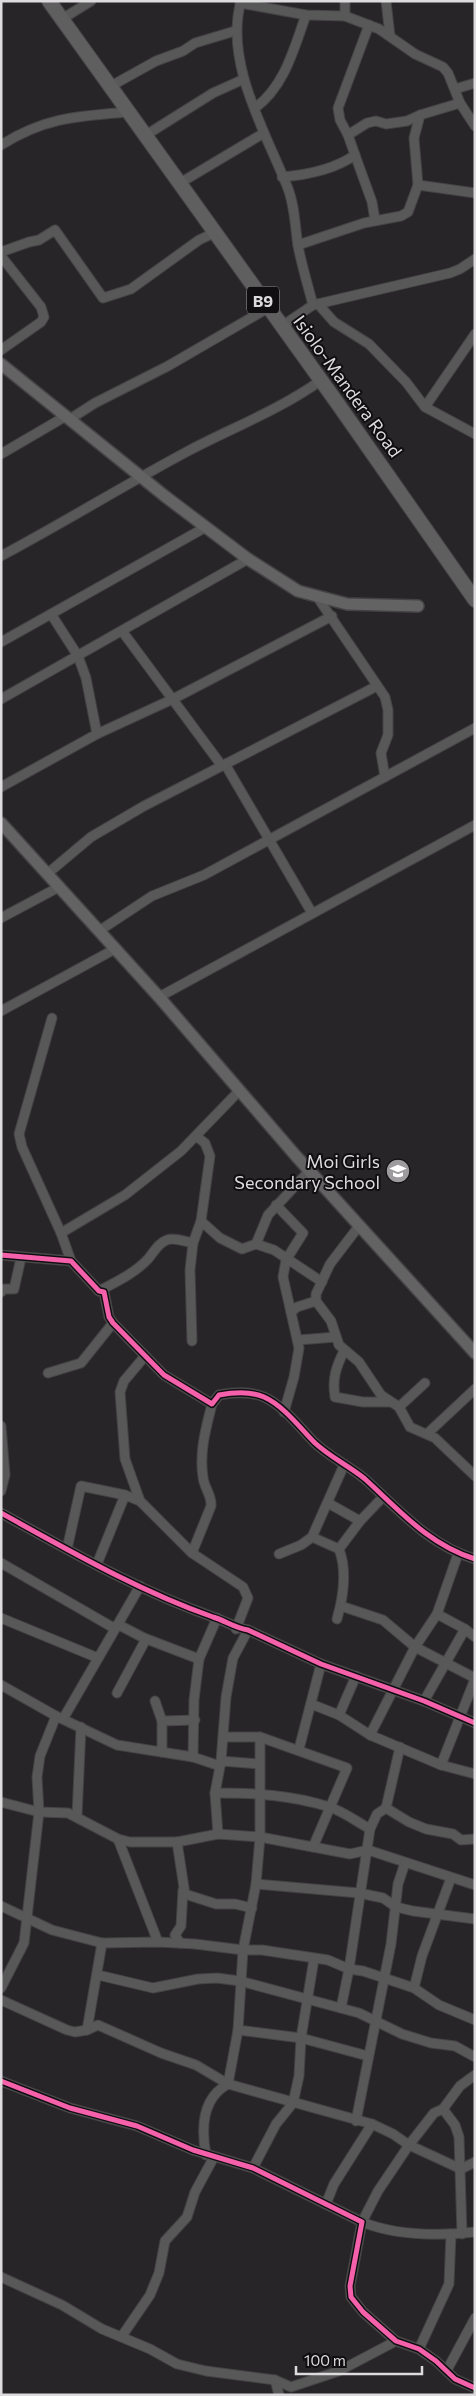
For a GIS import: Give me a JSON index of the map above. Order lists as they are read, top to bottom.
{
  "streets": {
    "highway": ["B9", "Isiolo-Mandera Road"]
  },
  "places": {
    "school or university": ["Moi Girls Secondary School"]
  },
  "scale_bar": "100 m"
}
